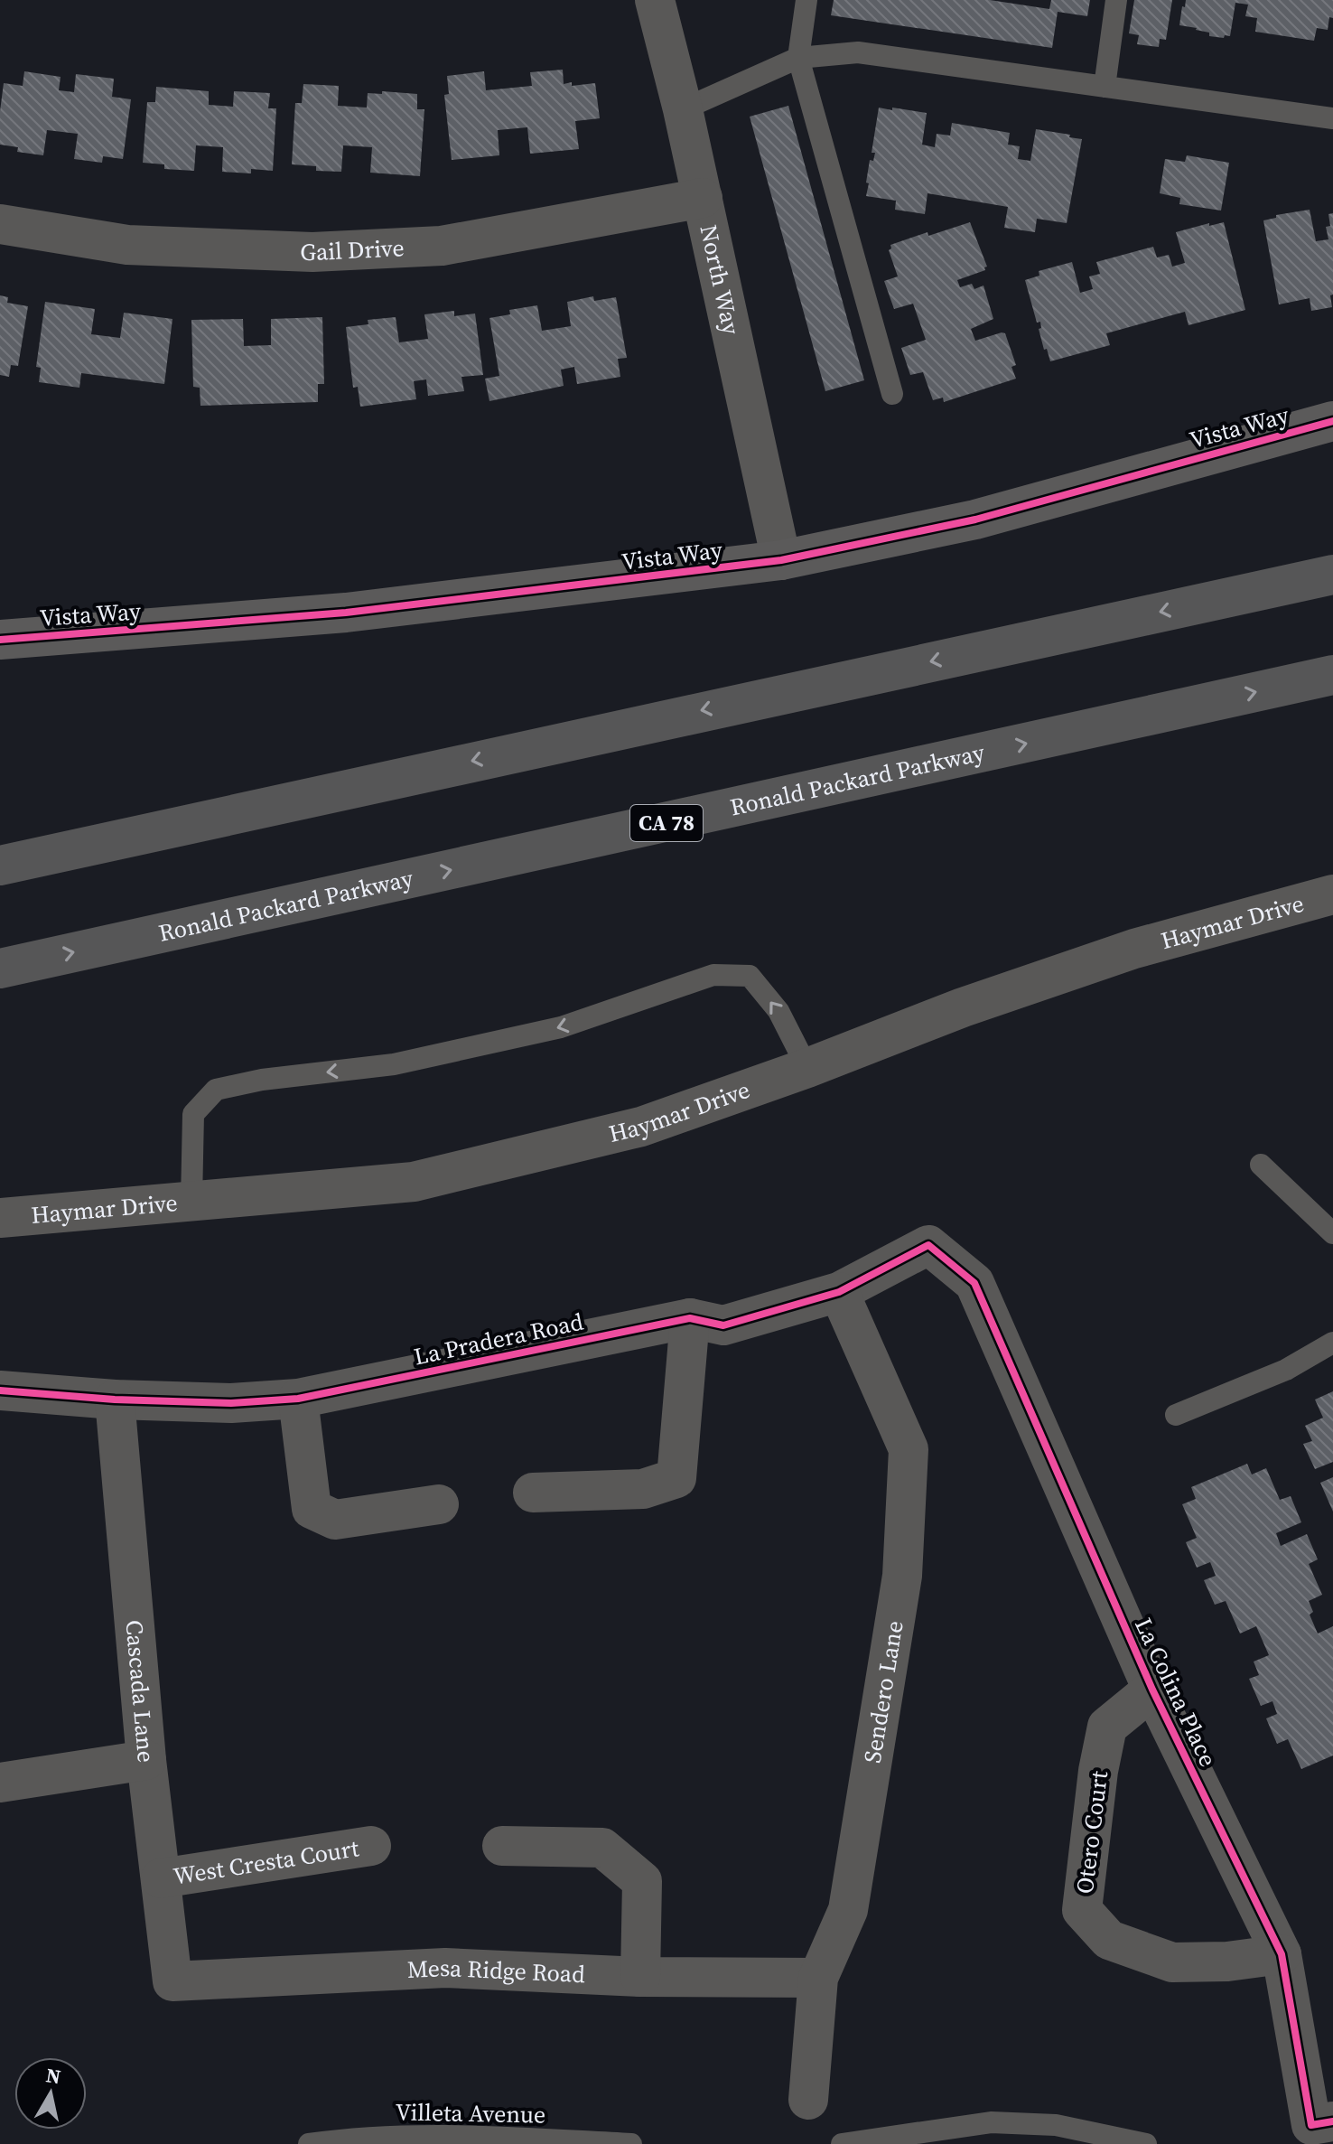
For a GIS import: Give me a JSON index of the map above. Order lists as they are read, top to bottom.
{
  "streets": {
    "highway": ["Ronald Packard Parkway", "CA 78"],
    "main road": ["Vista Way"],
    "street": [
      "Gail Drive",
      "North Way",
      "Haymar Drive",
      "La Pradera Road",
      "Cascada Lane",
      "Sendero Lane",
      "La Colina Place",
      "Otero Court",
      "West Cresta Court",
      "Mesa Ridge Road"
    ],
    "lane": ["Villeta Avenue"]
  },
  "crossings": [
    ["Gail Drive", "North Way"],
    ["North Way", "Vista Way"],
    ["La Pradera Road", "Cascada Lane"],
    ["La Pradera Road", "Sendero Lane"],
    ["La Pradera Road", "La Colina Place"],
    ["Cascada Lane", "West Cresta Court"],
    ["Cascada Lane", "Mesa Ridge Road"],
    ["Sendero Lane", "Mesa Ridge Road"],
    ["La Colina Place", "Otero Court"]
  ],
  "north": "top"
}
